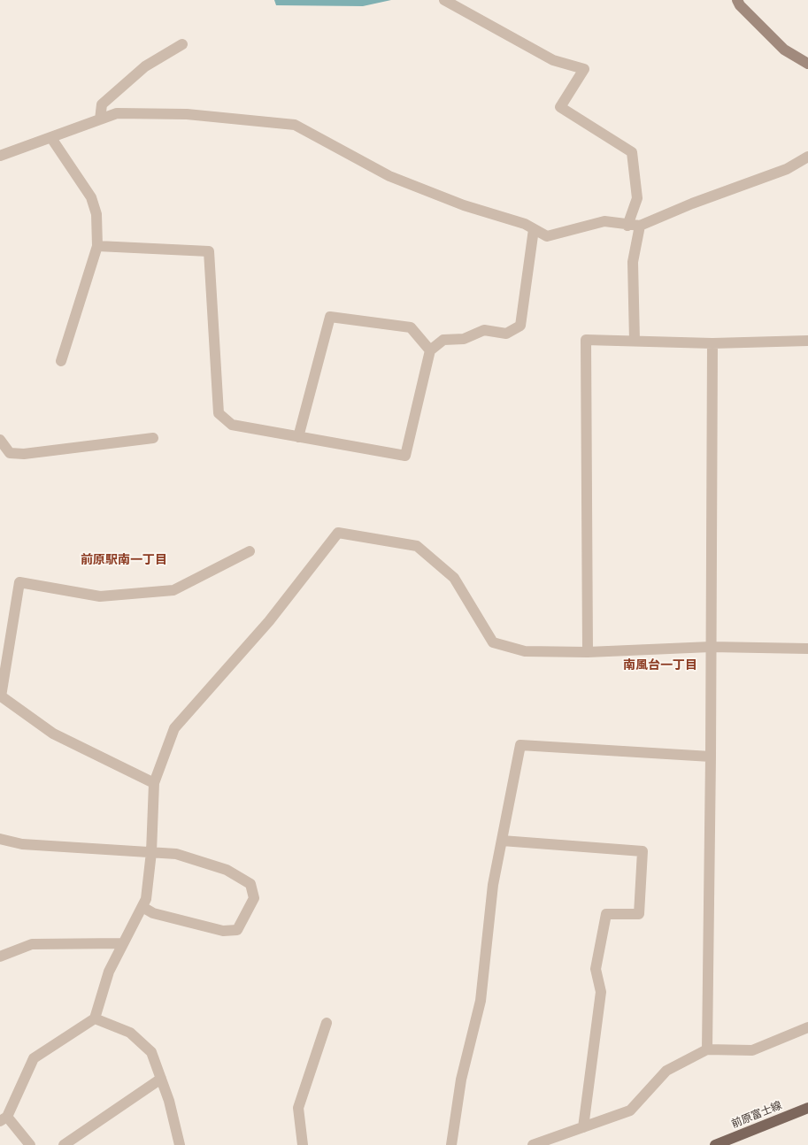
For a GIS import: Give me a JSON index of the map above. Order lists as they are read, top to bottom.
{
  "streets": {
    "main road": ["前原富士線"]
  },
  "districts": ["前原駅南一丁目", "南風台一丁目"]
}
